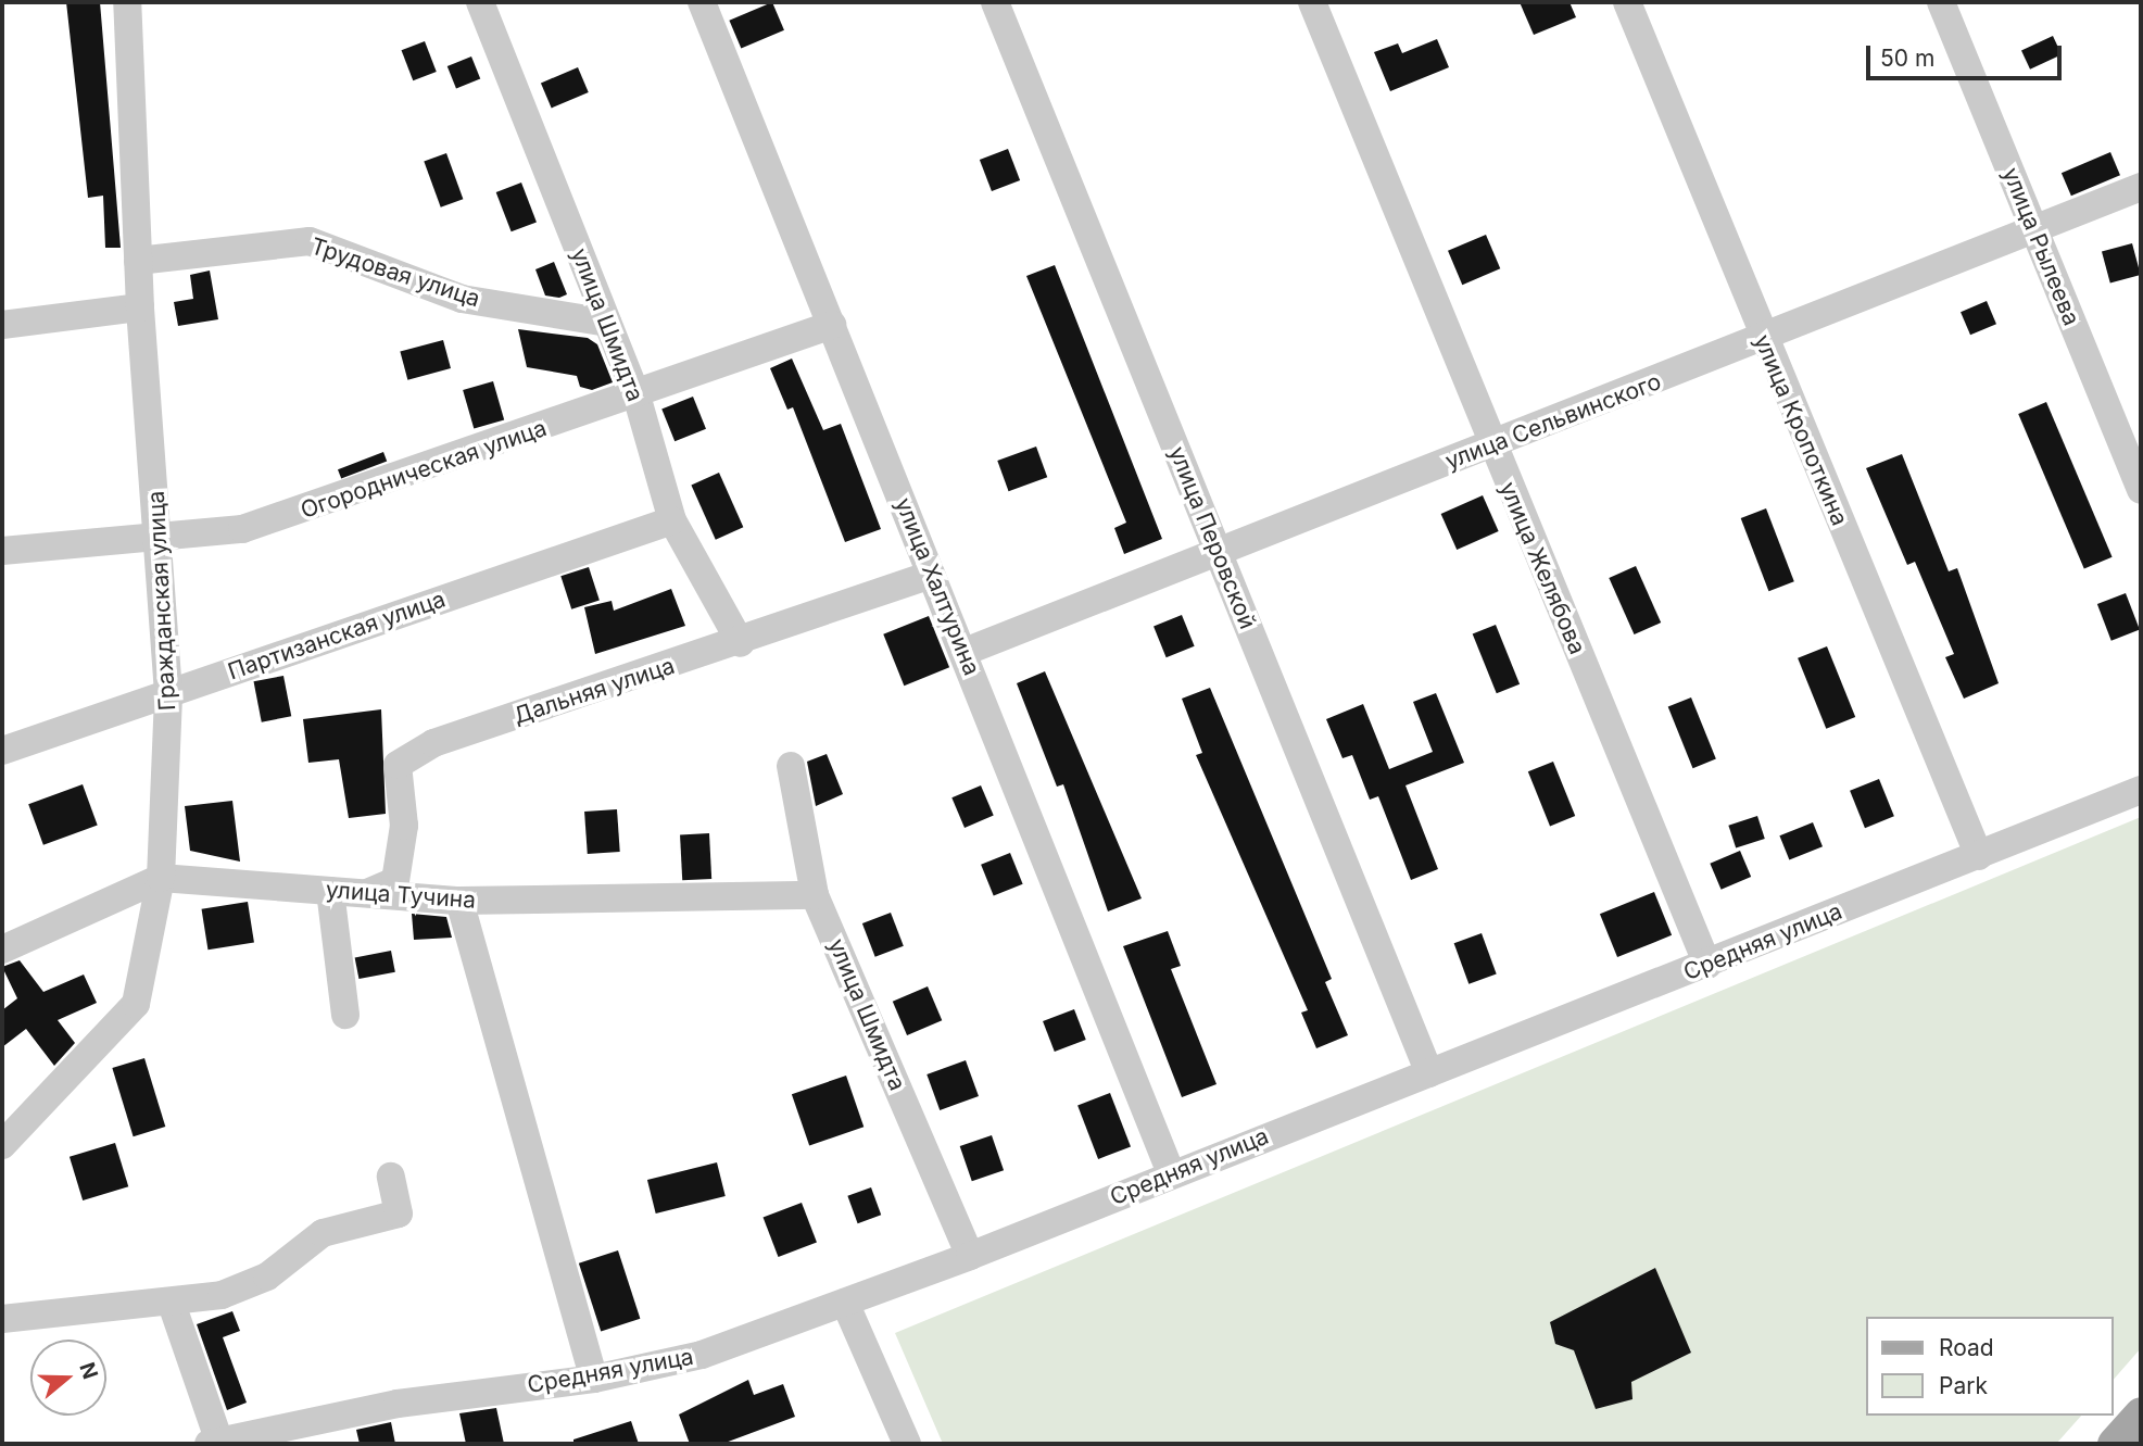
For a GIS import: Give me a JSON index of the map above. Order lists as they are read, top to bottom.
{
  "streets": {
    "street": [
      "улица Рылеева",
      "Трудовая улица",
      "улица Шмидта",
      "улица Сельвинского",
      "улица Кропоткина",
      "Огородническая улица",
      "улица Перовской",
      "улица Желябова",
      "улица Халтурина",
      "Гражданская улица",
      "Партизанская улица",
      "Дальняя улица",
      "улица Тучина",
      "Средняя улица"
    ]
  },
  "crossings": [
    ["улица Рылеева", "улица Сельвинского"],
    ["Трудовая улица", "улица Шмидта"],
    ["Трудовая улица", "Гражданская улица"],
    ["улица Шмидта", "Огородническая улица"],
    ["улица Шмидта", "Партизанская улица"],
    ["улица Шмидта", "Дальняя улица"],
    ["улица Шмидта", "улица Тучина"],
    ["улица Шмидта", "Средняя улица"],
    ["улица Сельвинского", "улица Кропоткина"],
    ["улица Сельвинского", "улица Перовской"],
    ["улица Сельвинского", "улица Желябова"],
    ["улица Сельвинского", "улица Халтурина"],
    ["улица Кропоткина", "Средняя улица"],
    ["Огородническая улица", "улица Халтурина"],
    ["Огородническая улица", "Гражданская улица"],
    ["улица Перовской", "Средняя улица"],
    ["улица Желябова", "Средняя улица"],
    ["улица Халтурина", "Дальняя улица"],
    ["улица Халтурина", "Средняя улица"],
    ["Гражданская улица", "Партизанская улица"],
    ["Гражданская улица", "улица Тучина"],
    ["Дальняя улица", "улица Тучина"]
  ],
  "legend": ["Road", "Park"],
  "scale_bar": "50 m",
  "north": "right"
}
